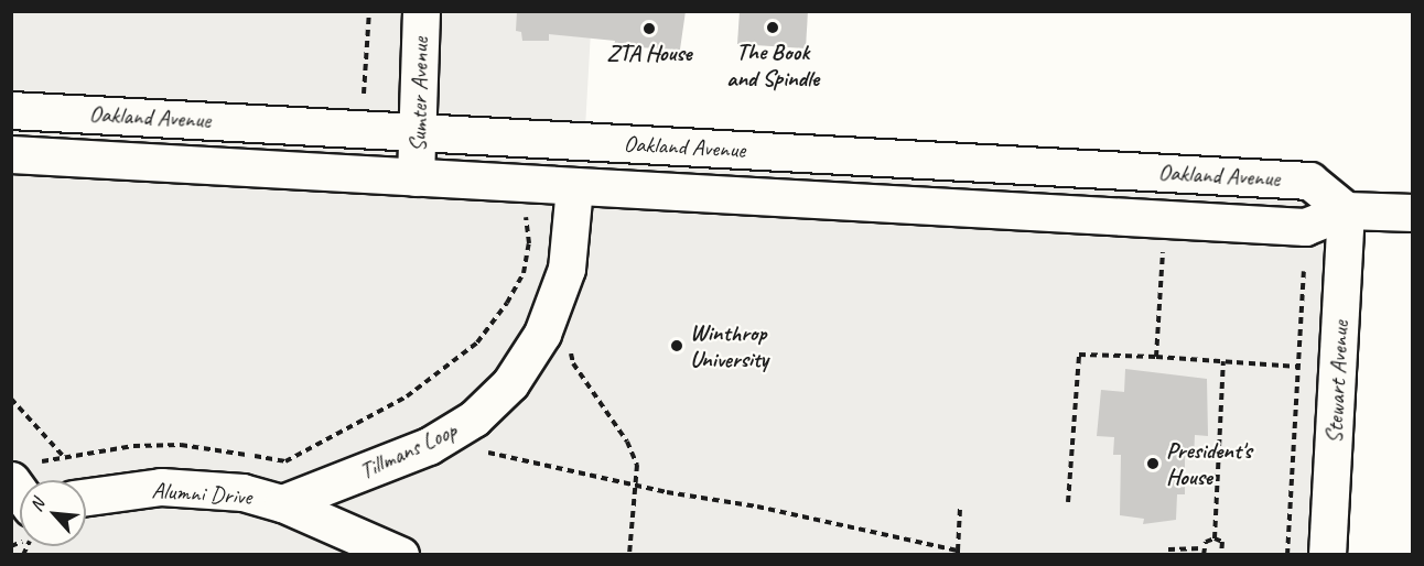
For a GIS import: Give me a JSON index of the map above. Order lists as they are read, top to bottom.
{
  "streets": {
    "main road": [
      "Sumter Avenue",
      "Oakland Avenue",
      "Stewart Avenue",
      "Tillmans Loop",
      "Alumni Drive"
    ]
  },
  "crossings": [
    ["Sumter Avenue", "Oakland Avenue"],
    ["Oakland Avenue", "Stewart Avenue"],
    ["Oakland Avenue", "Tillmans Loop"],
    ["Tillmans Loop", "Alumni Drive"]
  ],
  "places": [
    "The Book and Spindle",
    "ZTA House",
    "Winthrop University",
    "President's House"
  ],
  "north": "top left"
}
